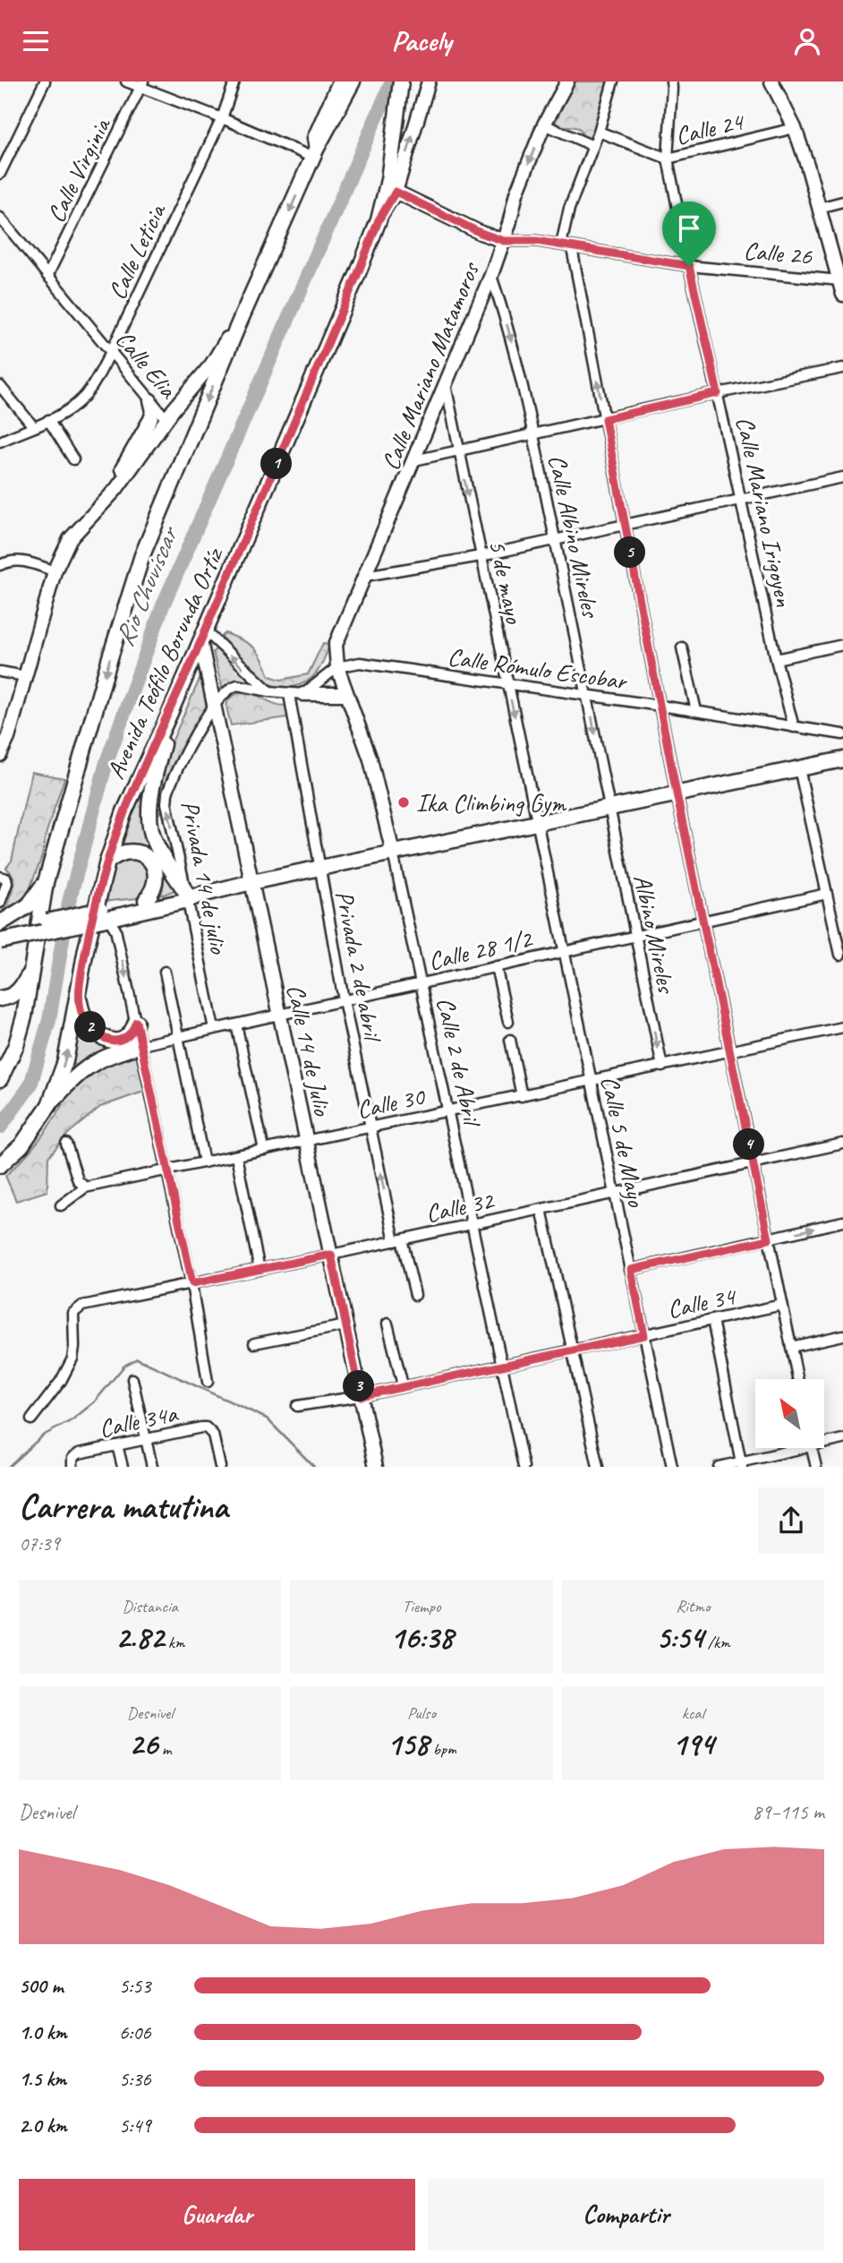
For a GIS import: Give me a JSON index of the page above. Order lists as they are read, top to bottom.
{
  "streets": {
    "main road": ["Avenida Teófilo Borunda Ortíz"],
    "street": [
      "Calle 24",
      "Calle Virginia",
      "Calle Leticia",
      "Calle 26",
      "Calle Elia",
      "Calle Mariano Matamoros",
      "Calle Mariano Irigoyen",
      "Calle Albino Mireles",
      "5 de mayo",
      "Calle Rómulo Escobar",
      "Privada 14 de julio",
      "Albino Mireles",
      "Calle 28 1/2",
      "Privada 2 de abril",
      "Calle 14 de Julio",
      "Calle 2 de Abril",
      "Calle 30",
      "Calle 5 de Mayo",
      "Calle 32",
      "Calle 34",
      "Calle 34a"
    ]
  },
  "crossings": [
    ["Calle 24", "Calle Mariano Irigoyen"],
    ["Calle Virginia", "Calle Elia"],
    ["Calle Leticia", "Calle Elia"],
    ["Calle 26", "Calle Mariano Matamoros"],
    ["Calle 26", "Calle Mariano Irigoyen"],
    ["Calle 26", "Avenida Teófilo Borunda Ortíz"],
    ["Calle Mariano Matamoros", "Calle Albino Mireles"],
    ["Calle Mariano Matamoros", "5 de mayo"],
    ["Calle Mariano Matamoros", "Calle Rómulo Escobar"],
    ["Calle Mariano Matamoros", "Calle 2 de Abril"],
    ["Calle Mariano Irigoyen", "Calle Rómulo Escobar"],
    ["Calle Albino Mireles", "Calle Rómulo Escobar"],
    ["Calle Albino Mireles", "Albino Mireles"],
    ["5 de mayo", "Calle Rómulo Escobar"],
    ["5 de mayo", "Calle 5 de Mayo"],
    ["Avenida Teófilo Borunda Ortíz", "Calle 14 de Julio"],
    ["Calle Rómulo Escobar", "Calle 2 de Abril"],
    ["Privada 14 de julio", "Calle 28 1/2"],
    ["Privada 14 de julio", "Calle 14 de Julio"],
    ["Albino Mireles", "Calle 28 1/2"],
    ["Albino Mireles", "Calle 30"],
    ["Calle 28 1/2", "Privada 2 de abril"],
    ["Calle 28 1/2", "Calle 14 de Julio"],
    ["Calle 28 1/2", "Calle 2 de Abril"],
    ["Calle 28 1/2", "Calle 5 de Mayo"],
    ["Privada 2 de abril", "Calle 30"],
    ["Privada 2 de abril", "Calle 32"],
    ["Calle 14 de Julio", "Calle 30"],
    ["Calle 14 de Julio", "Calle 32"],
    ["Calle 14 de Julio", "Calle 34"],
    ["Calle 2 de Abril", "Calle 30"],
    ["Calle 2 de Abril", "Calle 32"],
    ["Calle 2 de Abril", "Calle 34"],
    ["Calle 30", "Calle 5 de Mayo"],
    ["Calle 5 de Mayo", "Calle 32"],
    ["Calle 5 de Mayo", "Calle 34"]
  ],
  "one_way": ["5 de mayo", "Privada 14 de julio"],
  "water": ["Rio Chuviscar"],
  "places": ["Ika Climbing Gym"],
  "north": "top left",
  "page": {
    "header": "Pacely",
    "pins": [
      "1",
      "5",
      "2",
      "4",
      "3"
    ],
    "heading": ["Carrera matutina", "07:39"],
    "stats": [
      ["Distancia", "2.82 km"],
      ["Tiempo", "16:38"],
      ["Ritmo", "5:54 /km"],
      ["Desnivel", "26 m"],
      ["Pulso", "158 bpm"],
      ["kcal", "194"]
    ],
    "chart": ["Desnivel", "89–115 m"],
    "list": [
      {
        "name": "500 m",
        "note": "5:53"
      },
      {
        "name": "1.0 km",
        "note": "6:06"
      },
      {
        "name": "1.5 km",
        "note": "5:36"
      },
      {
        "name": "2.0 km",
        "note": "5:49"
      }
    ],
    "buttons": ["Guardar", "Compartir"]
  }
}
